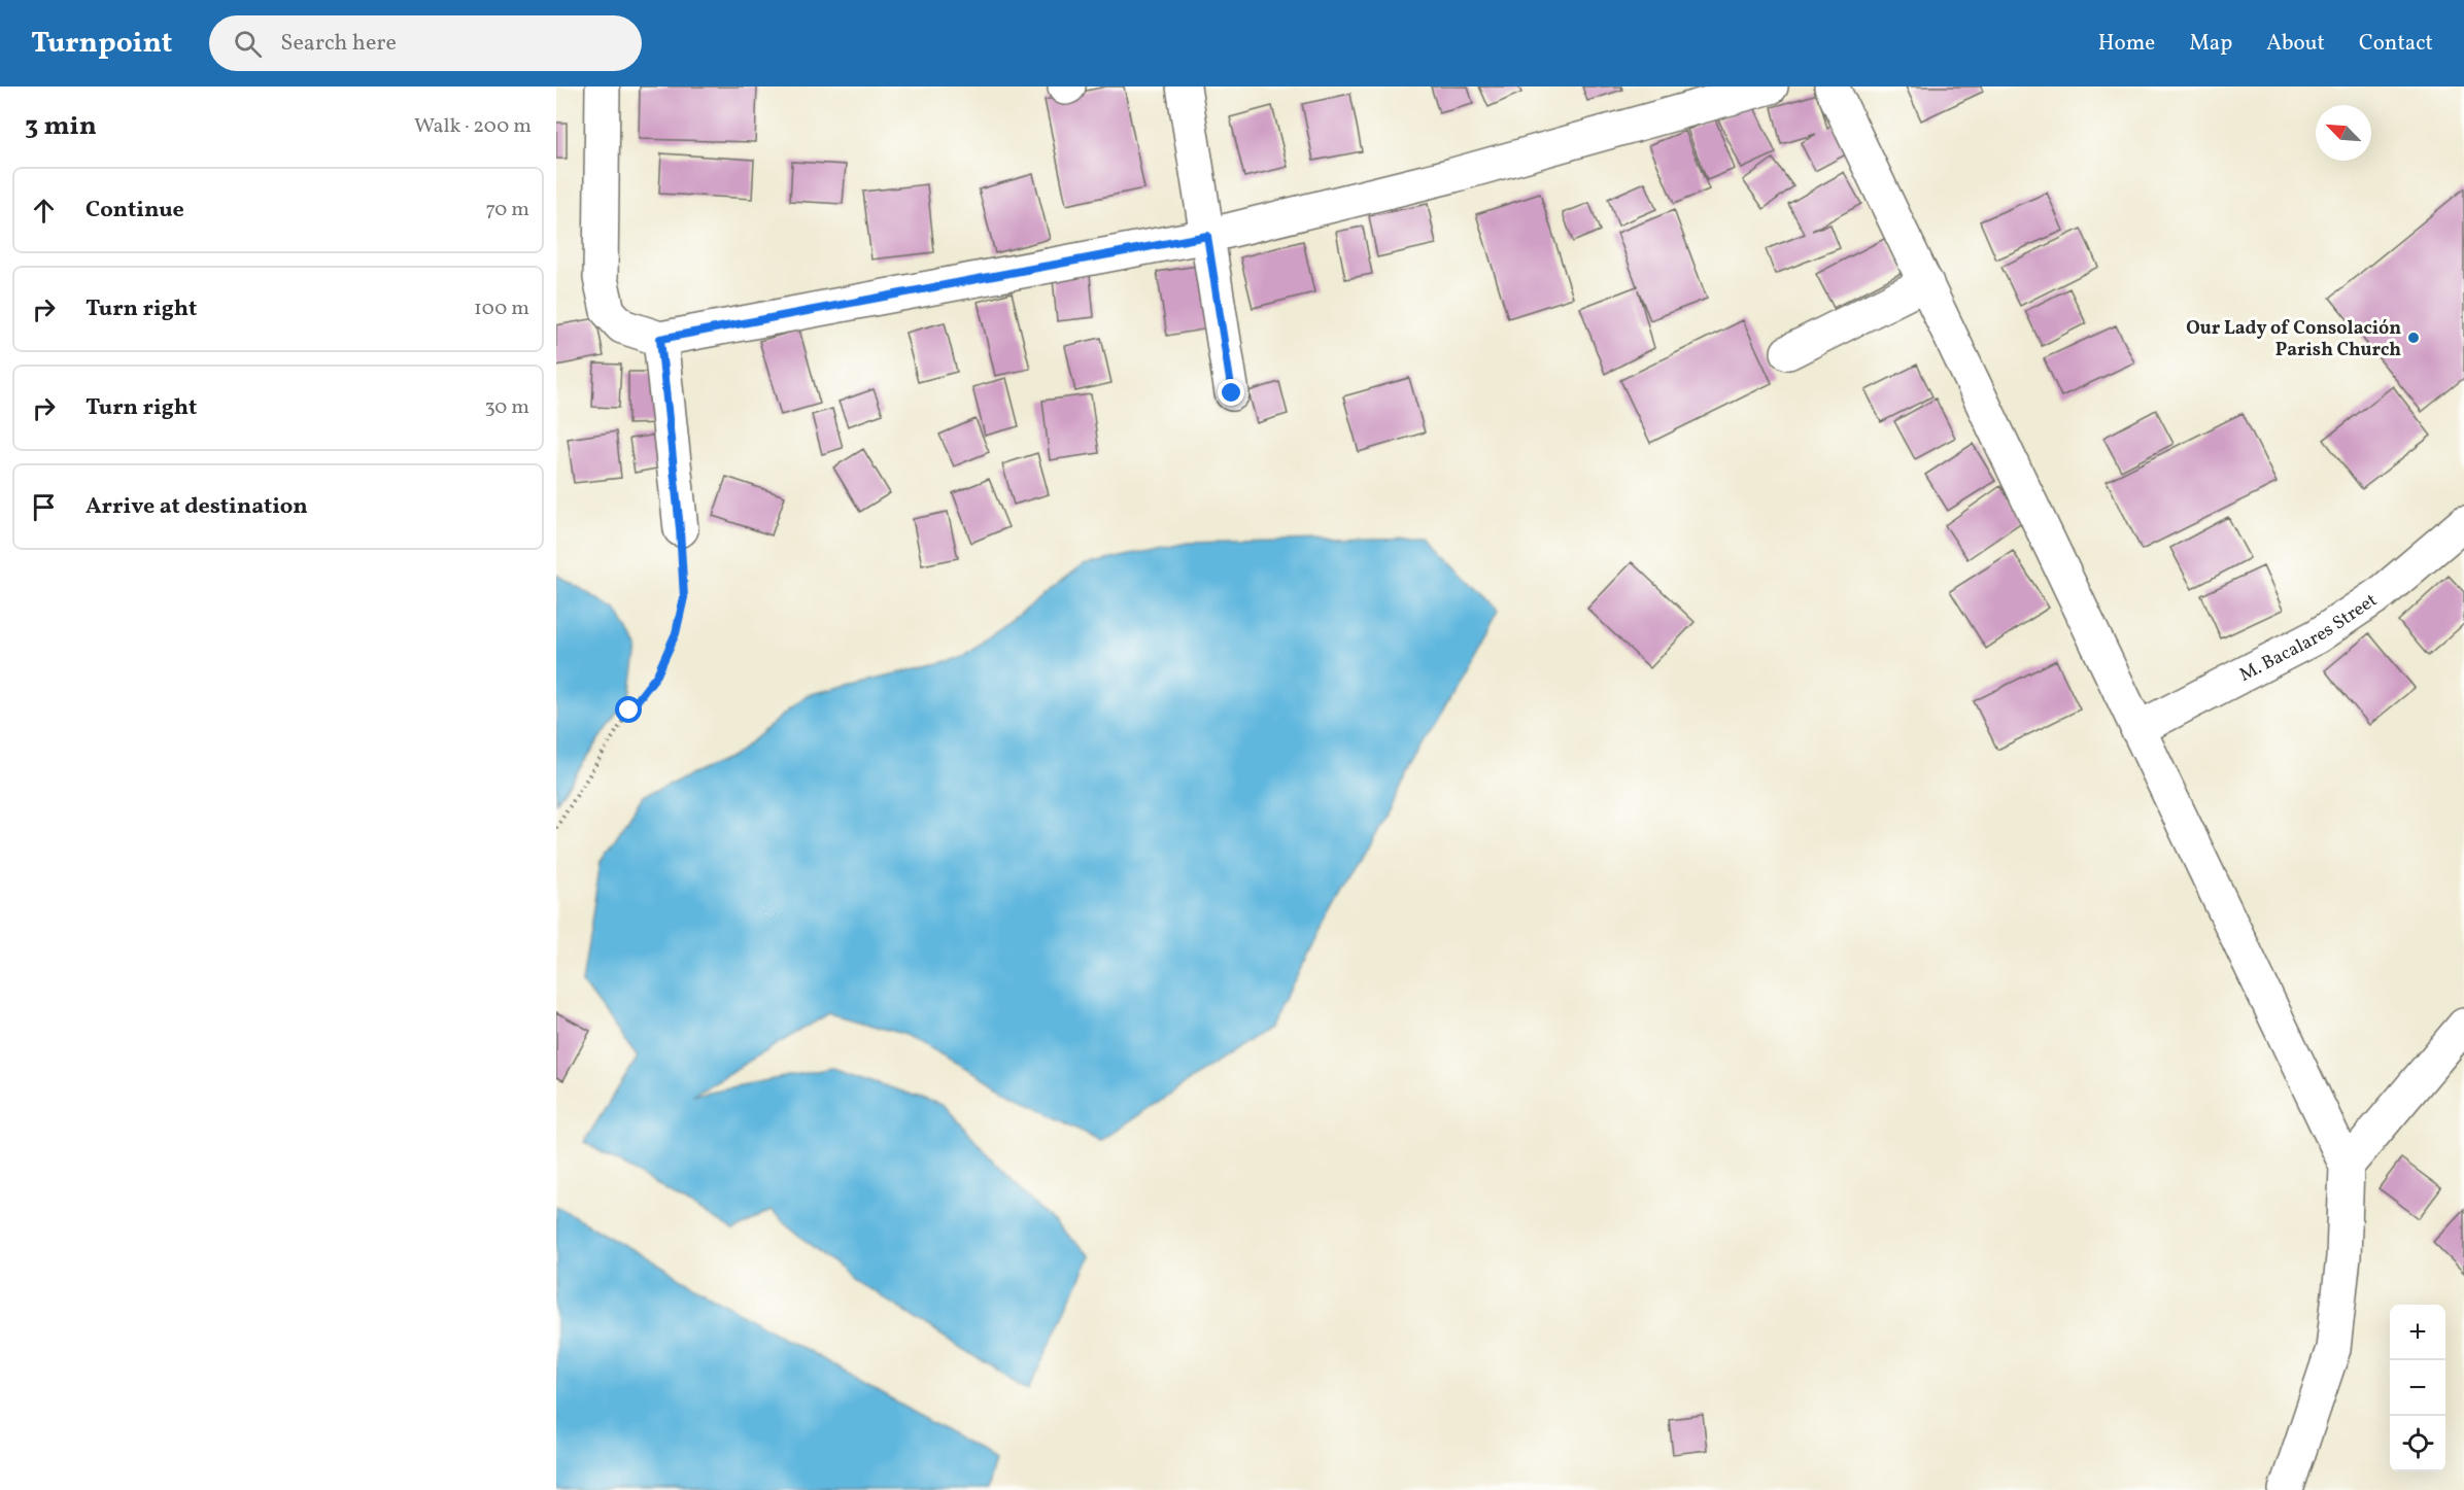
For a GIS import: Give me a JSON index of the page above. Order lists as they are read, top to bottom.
{
  "streets": {
    "street": ["M. Bacalares Street"]
  },
  "places": ["Our Lady of Consolación Parish Church"],
  "north": "top left",
  "page": {
    "header": "Turnpoint",
    "search": "Search here",
    "nav": [
      "Home",
      "Map",
      "About",
      "Contact"
    ],
    "heading": ["3 min", "Walk · 200 m"],
    "list": [
      ["Continue", "70 m"],
      ["Turn right", "100 m"],
      ["Turn right", "30 m"],
      "Arrive at destination"
    ],
    "map_buttons": ["+", "−"]
  }
}
